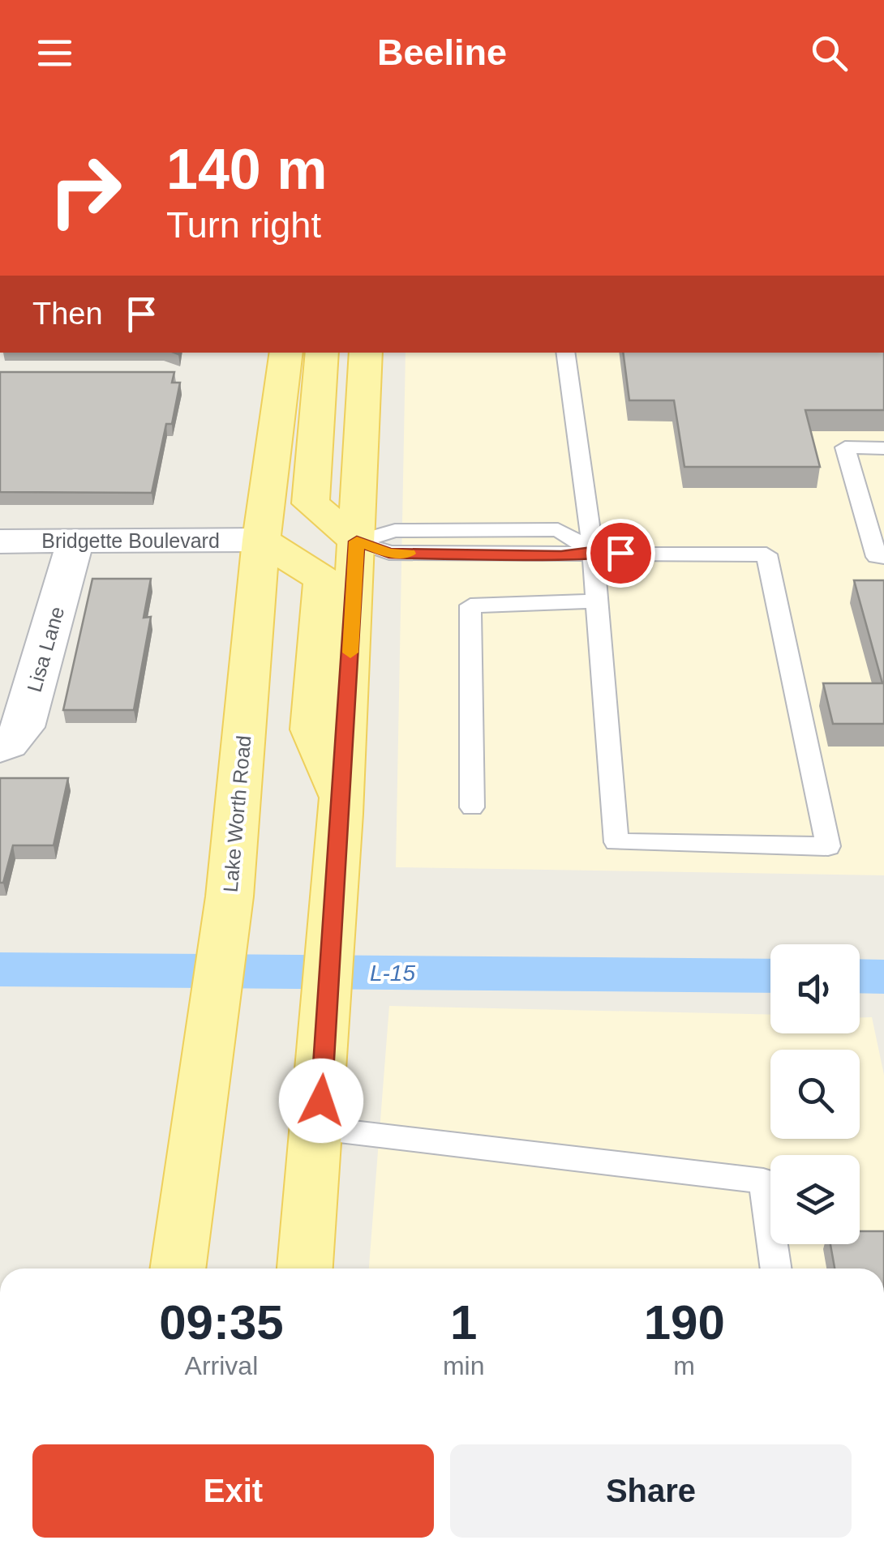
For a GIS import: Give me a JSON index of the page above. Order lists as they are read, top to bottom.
{
  "streets": {
    "main road": ["Lake Worth Road"],
    "street": ["Bridgette Boulevard", "Lisa Lane"]
  },
  "crossings": [
    ["Bridgette Boulevard", "Lisa Lane"],
    ["Bridgette Boulevard", "Lake Worth Road"]
  ],
  "water": ["L-15"],
  "page": {
    "header": "Beeline",
    "turn": ["140 m", "Turn right"],
    "then": "Then",
    "eta": [
      "09:35",
      "Arrival",
      "1",
      "min",
      "190",
      "m"
    ],
    "buttons": ["Exit", "Share"]
  }
}
